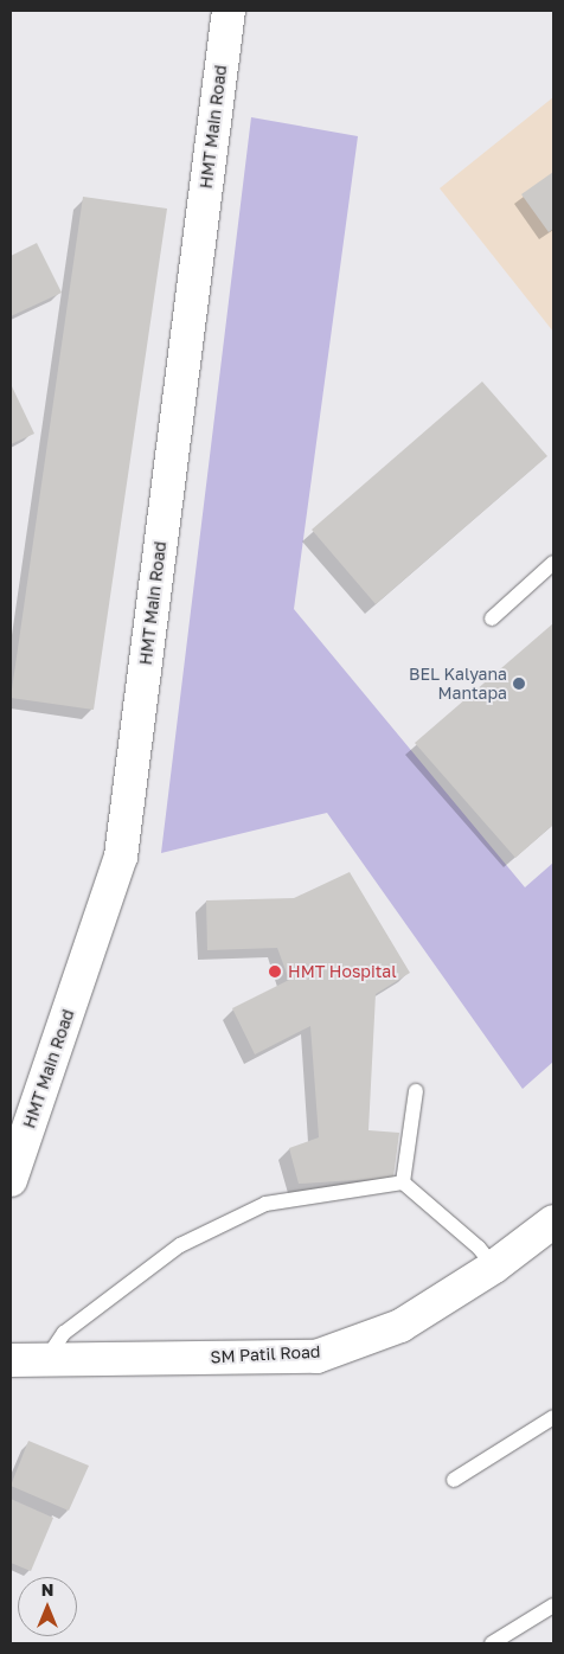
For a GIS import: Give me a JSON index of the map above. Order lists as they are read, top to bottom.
{
  "streets": {
    "street": ["HMT Main Road", "SM Patil Road"]
  },
  "places": ["BEL Kalyana Mantapa", "HMT Hospital"],
  "north": "top"
}
